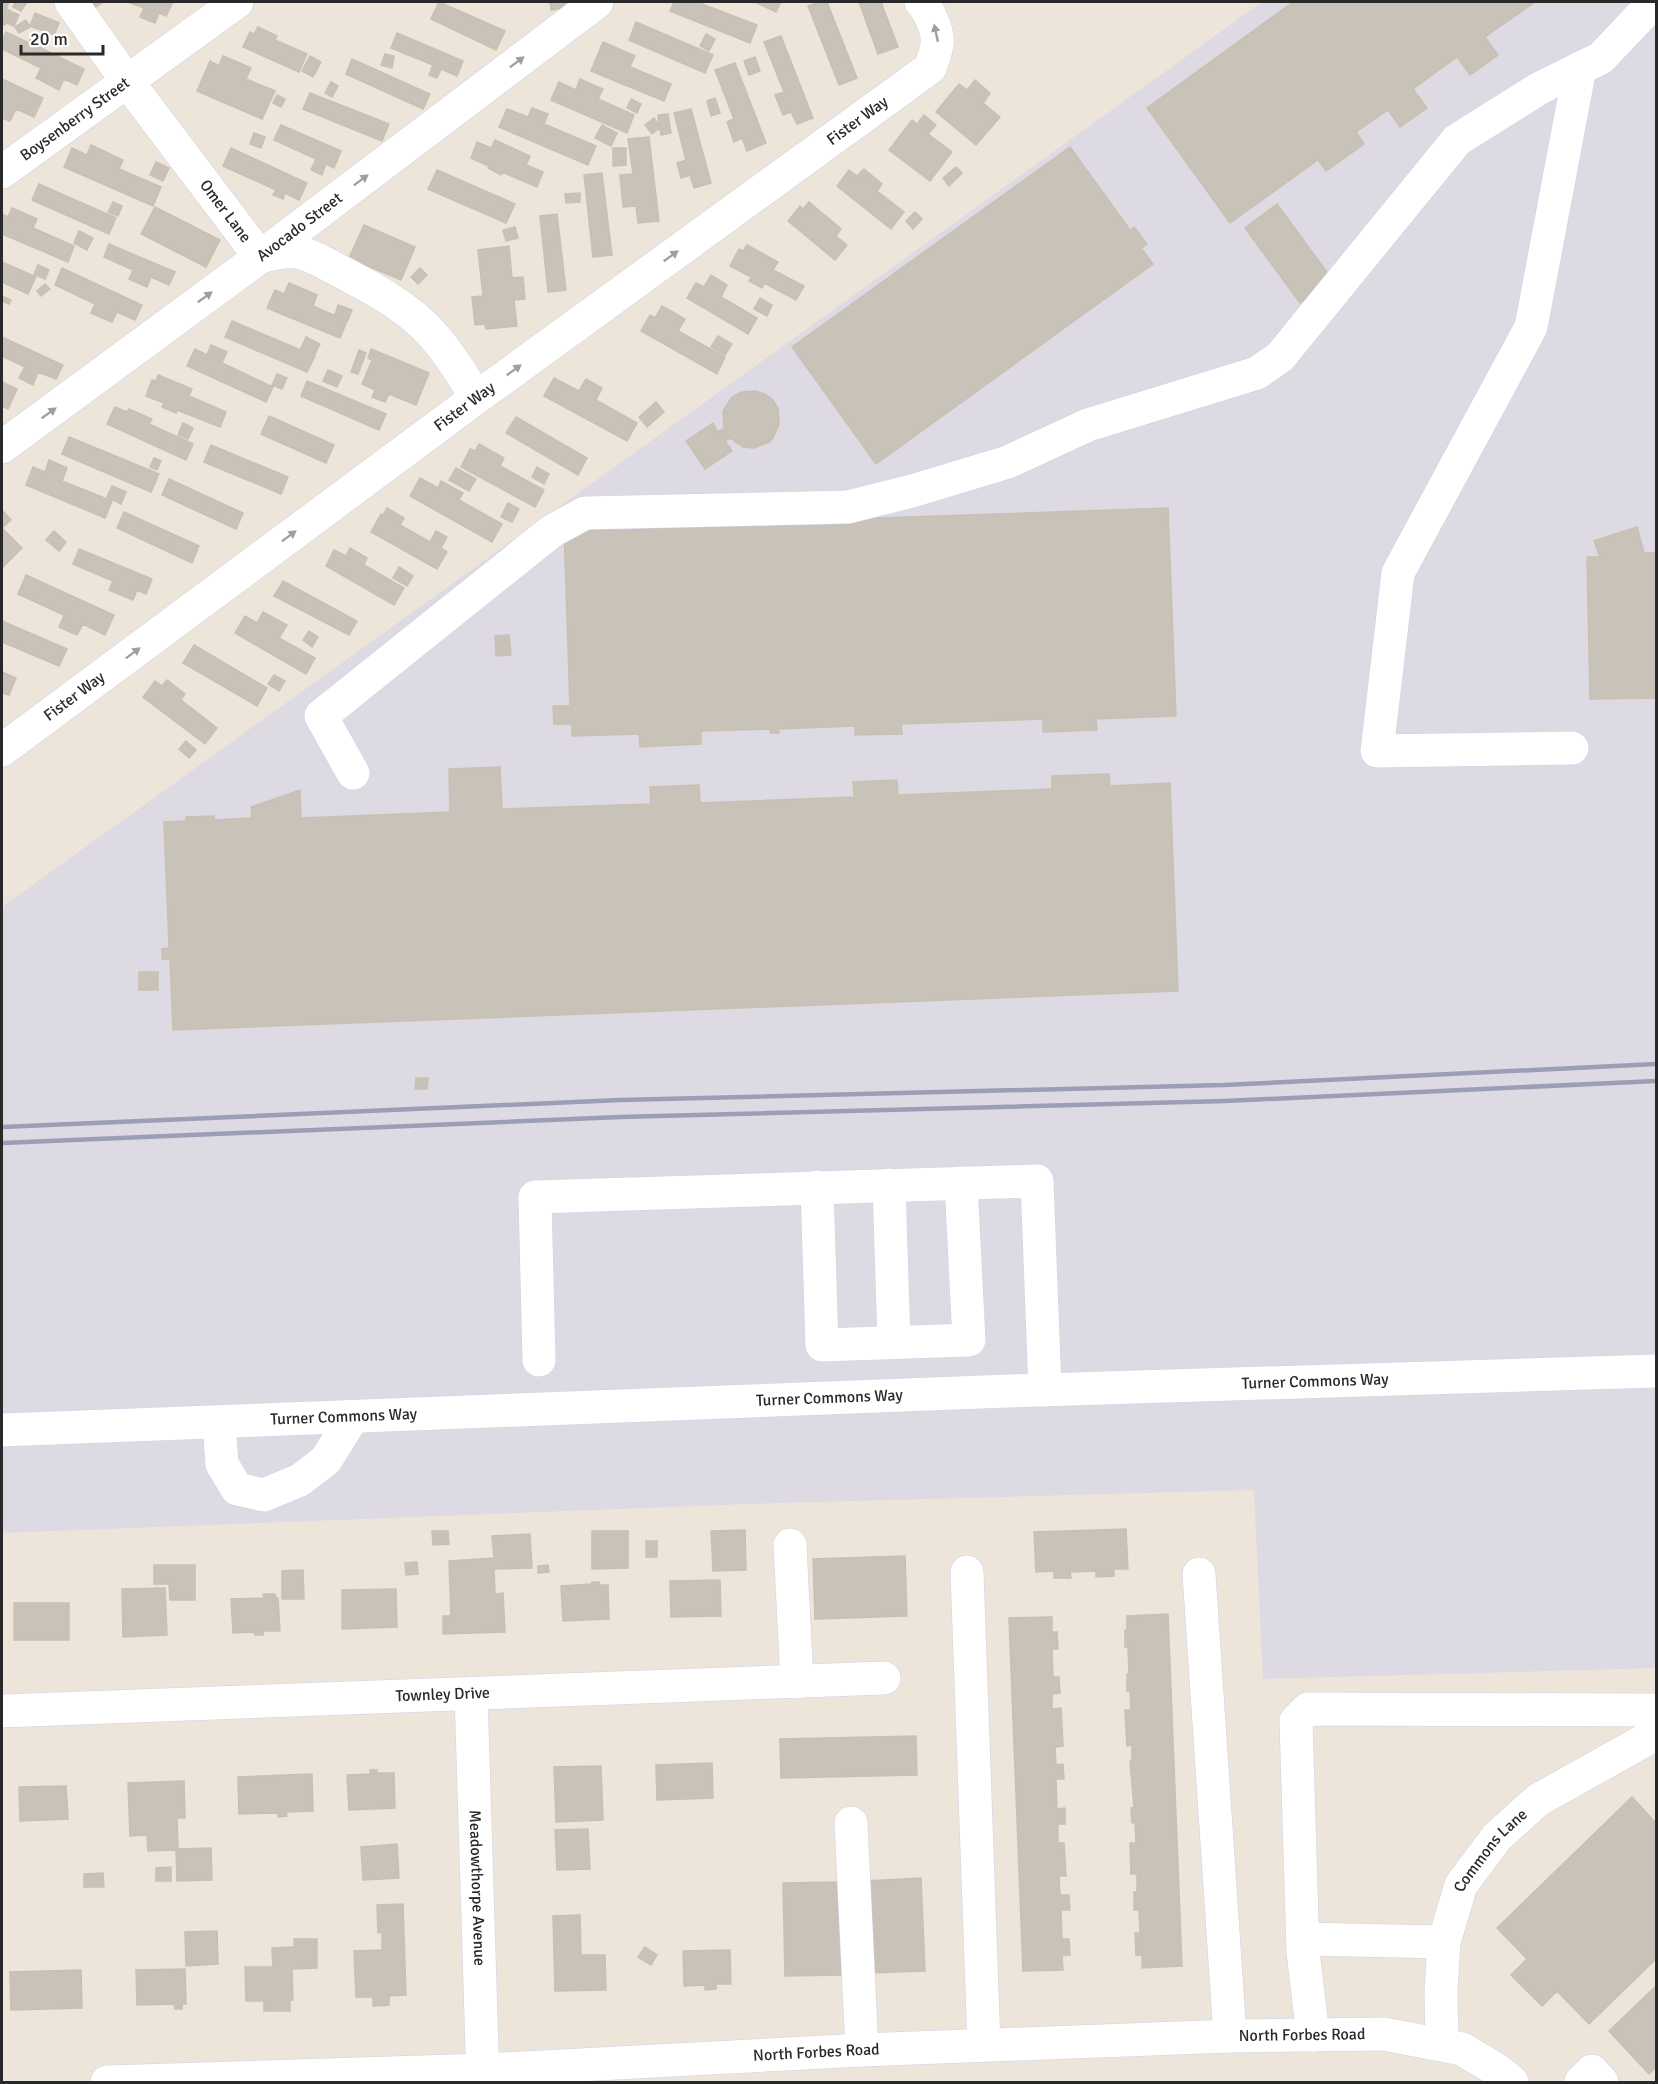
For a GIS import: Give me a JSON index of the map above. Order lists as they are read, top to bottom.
{
  "streets": {
    "street": [
      "Boysenberry Street",
      "Fister Way",
      "Omer Lane",
      "Avocado Street",
      "Turner Commons Way",
      "Townley Drive",
      "Commons Lane",
      "Meadowthorpe Avenue",
      "North Forbes Road"
    ]
  },
  "crossings": [
    ["Boysenberry Street", "Omer Lane"],
    ["Fister Way", "Omer Lane"],
    ["Omer Lane", "Avocado Street"],
    ["Townley Drive", "Meadowthorpe Avenue"],
    ["Commons Lane", "North Forbes Road"],
    ["Meadowthorpe Avenue", "North Forbes Road"]
  ],
  "one_way": ["Avocado Street"],
  "scale_bar": "20 m"
}
